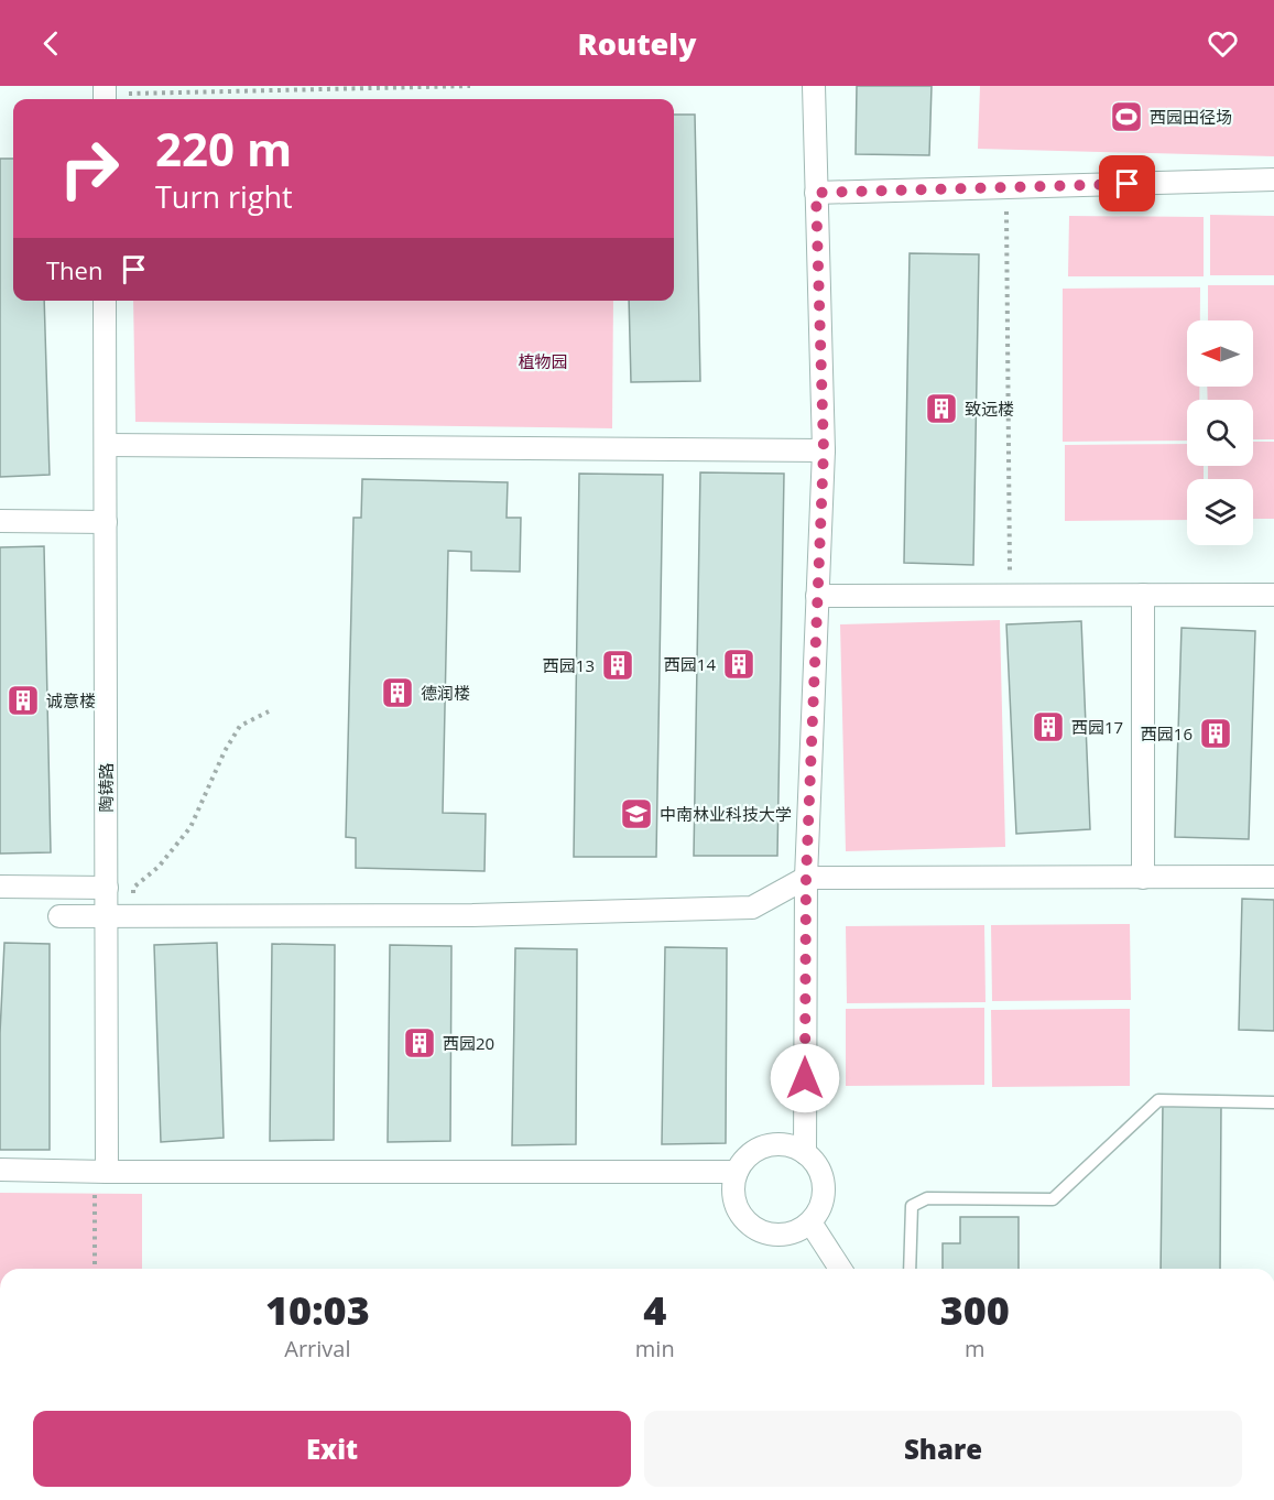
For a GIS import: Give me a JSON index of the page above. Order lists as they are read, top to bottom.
{
  "streets": {
    "street": ["陶铸路"]
  },
  "parks": ["植物园"],
  "places": {
    "sports": ["西园田径场"],
    "building": [
      "致远楼",
      "西园14",
      "西园13",
      "德润楼",
      "诚意楼",
      "西园17",
      "西园16",
      "西园20"
    ],
    "school or university": ["中南林业科技大学"]
  },
  "north": "left",
  "page": {
    "header": "Routely",
    "turn": ["220 m", "Turn right"],
    "then": "Then",
    "eta": [
      "10:03",
      "Arrival",
      "4",
      "min",
      "300",
      "m"
    ],
    "buttons": ["Exit", "Share"]
  }
}
